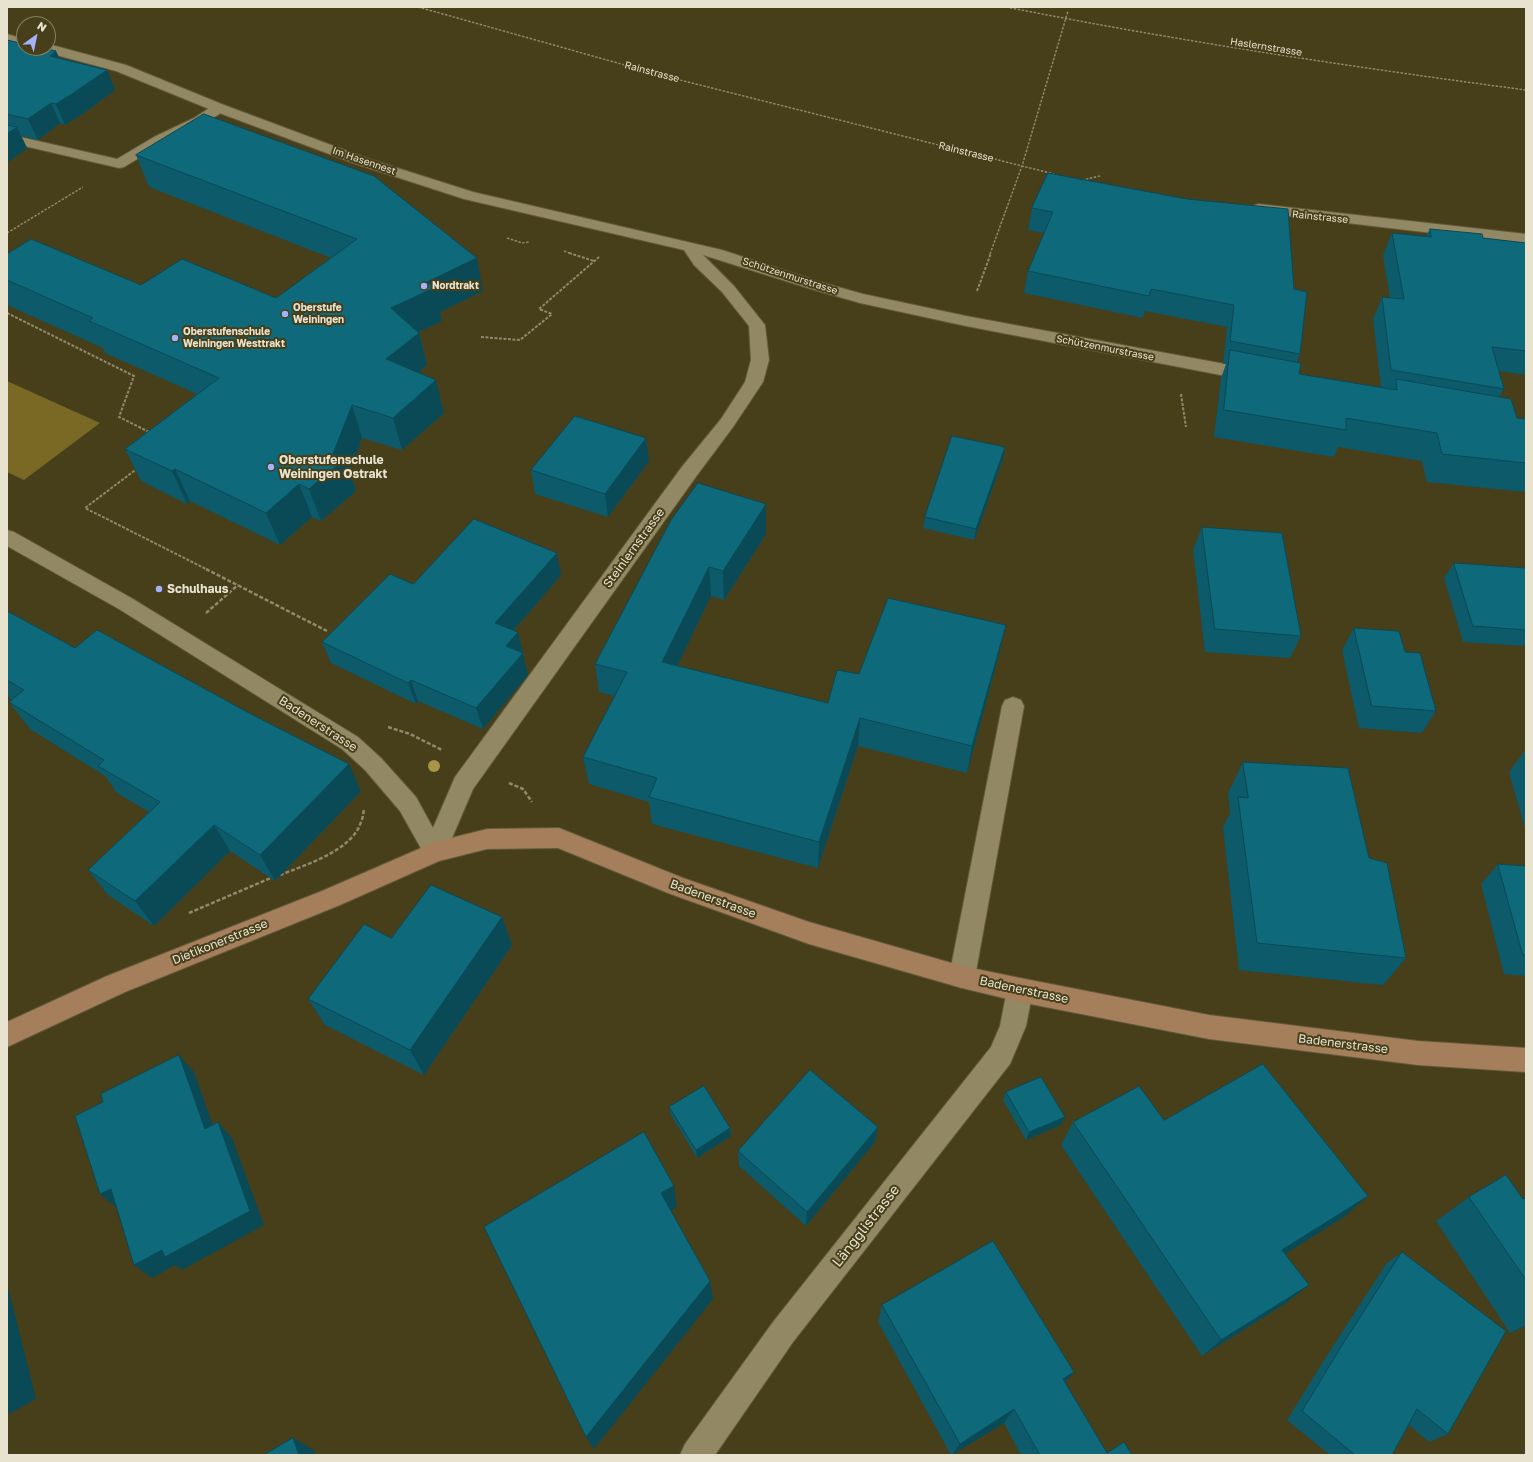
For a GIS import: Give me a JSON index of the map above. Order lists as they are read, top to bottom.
{
  "streets": {
    "street": [
      "Rainstrasse",
      "Im Hasennest",
      "Schützenmurstrasse",
      "Steinlernstrasse",
      "Badenerstrasse",
      "Dietikonerstrasse",
      "Längglistrasse"
    ],
    "path": ["Haslernstrasse"]
  },
  "crossings": [
    ["Im Hasennest", "Schützenmurstrasse"],
    ["Im Hasennest", "Steinlernstrasse"],
    ["Schützenmurstrasse", "Steinlernstrasse"],
    ["Steinlernstrasse", "Badenerstrasse"],
    ["Steinlernstrasse", "Dietikonerstrasse"],
    ["Badenerstrasse", "Dietikonerstrasse"],
    ["Badenerstrasse", "Längglistrasse"]
  ],
  "places": [
    "Nordtrakt",
    "Oberstufe Weiningen",
    "Oberstufenschule Weiningen Westtrakt",
    "Oberstufenschule Weiningen Ostrakt",
    "Schulhaus"
  ],
  "north": "top right"
}
